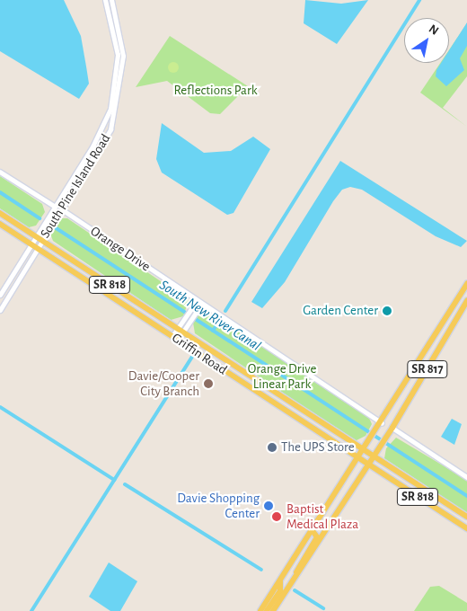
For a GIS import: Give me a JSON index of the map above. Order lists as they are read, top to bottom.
{
  "streets": {
    "main road": [
      "South Pine Island Road",
      "SR 818",
      "Griffin Road",
      "SR 817"
    ],
    "street": ["Orange Drive"]
  },
  "crossings": [
    ["South Pine Island Road", "Orange Drive"],
    ["South Pine Island Road", "Griffin Road"],
    ["Orange Drive", "SR 817"],
    ["Griffin Road", "SR 817"]
  ],
  "water": ["South New River Canal"],
  "parks": ["Reflections Park", "Orange Drive Linear Park"],
  "places": [
    "Garden Center",
    "Davie/Cooper City Branch",
    "The UPS Store",
    "Davie Shopping Center",
    "Baptist Medical Plaza"
  ],
  "north": "top right"
}
